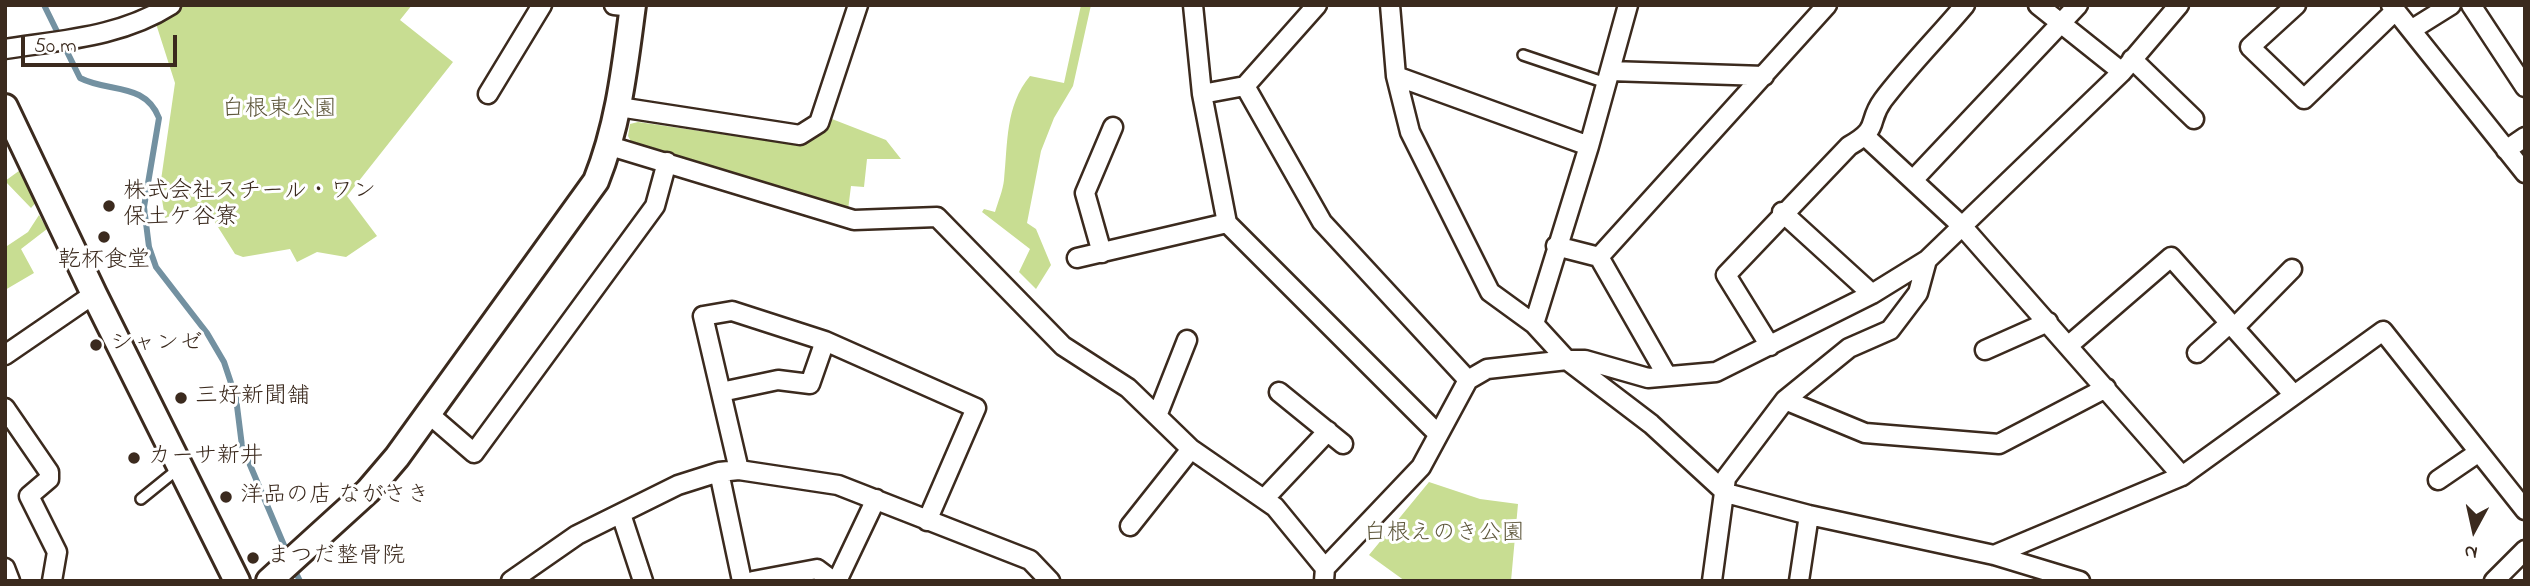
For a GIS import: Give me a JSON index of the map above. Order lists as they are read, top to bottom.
{
  "parks": ["白根東公園", "白根えのき公園"],
  "places": [
    "株式会社スチール・ワン 保土ケ谷寮",
    "乾杯食堂",
    "シャンゼ",
    "三好新聞舗",
    "カーサ新井",
    "洋品の店 ながさき",
    "まつだ整骨院"
  ],
  "scale_bar": "50 m",
  "north": "bottom"
}
